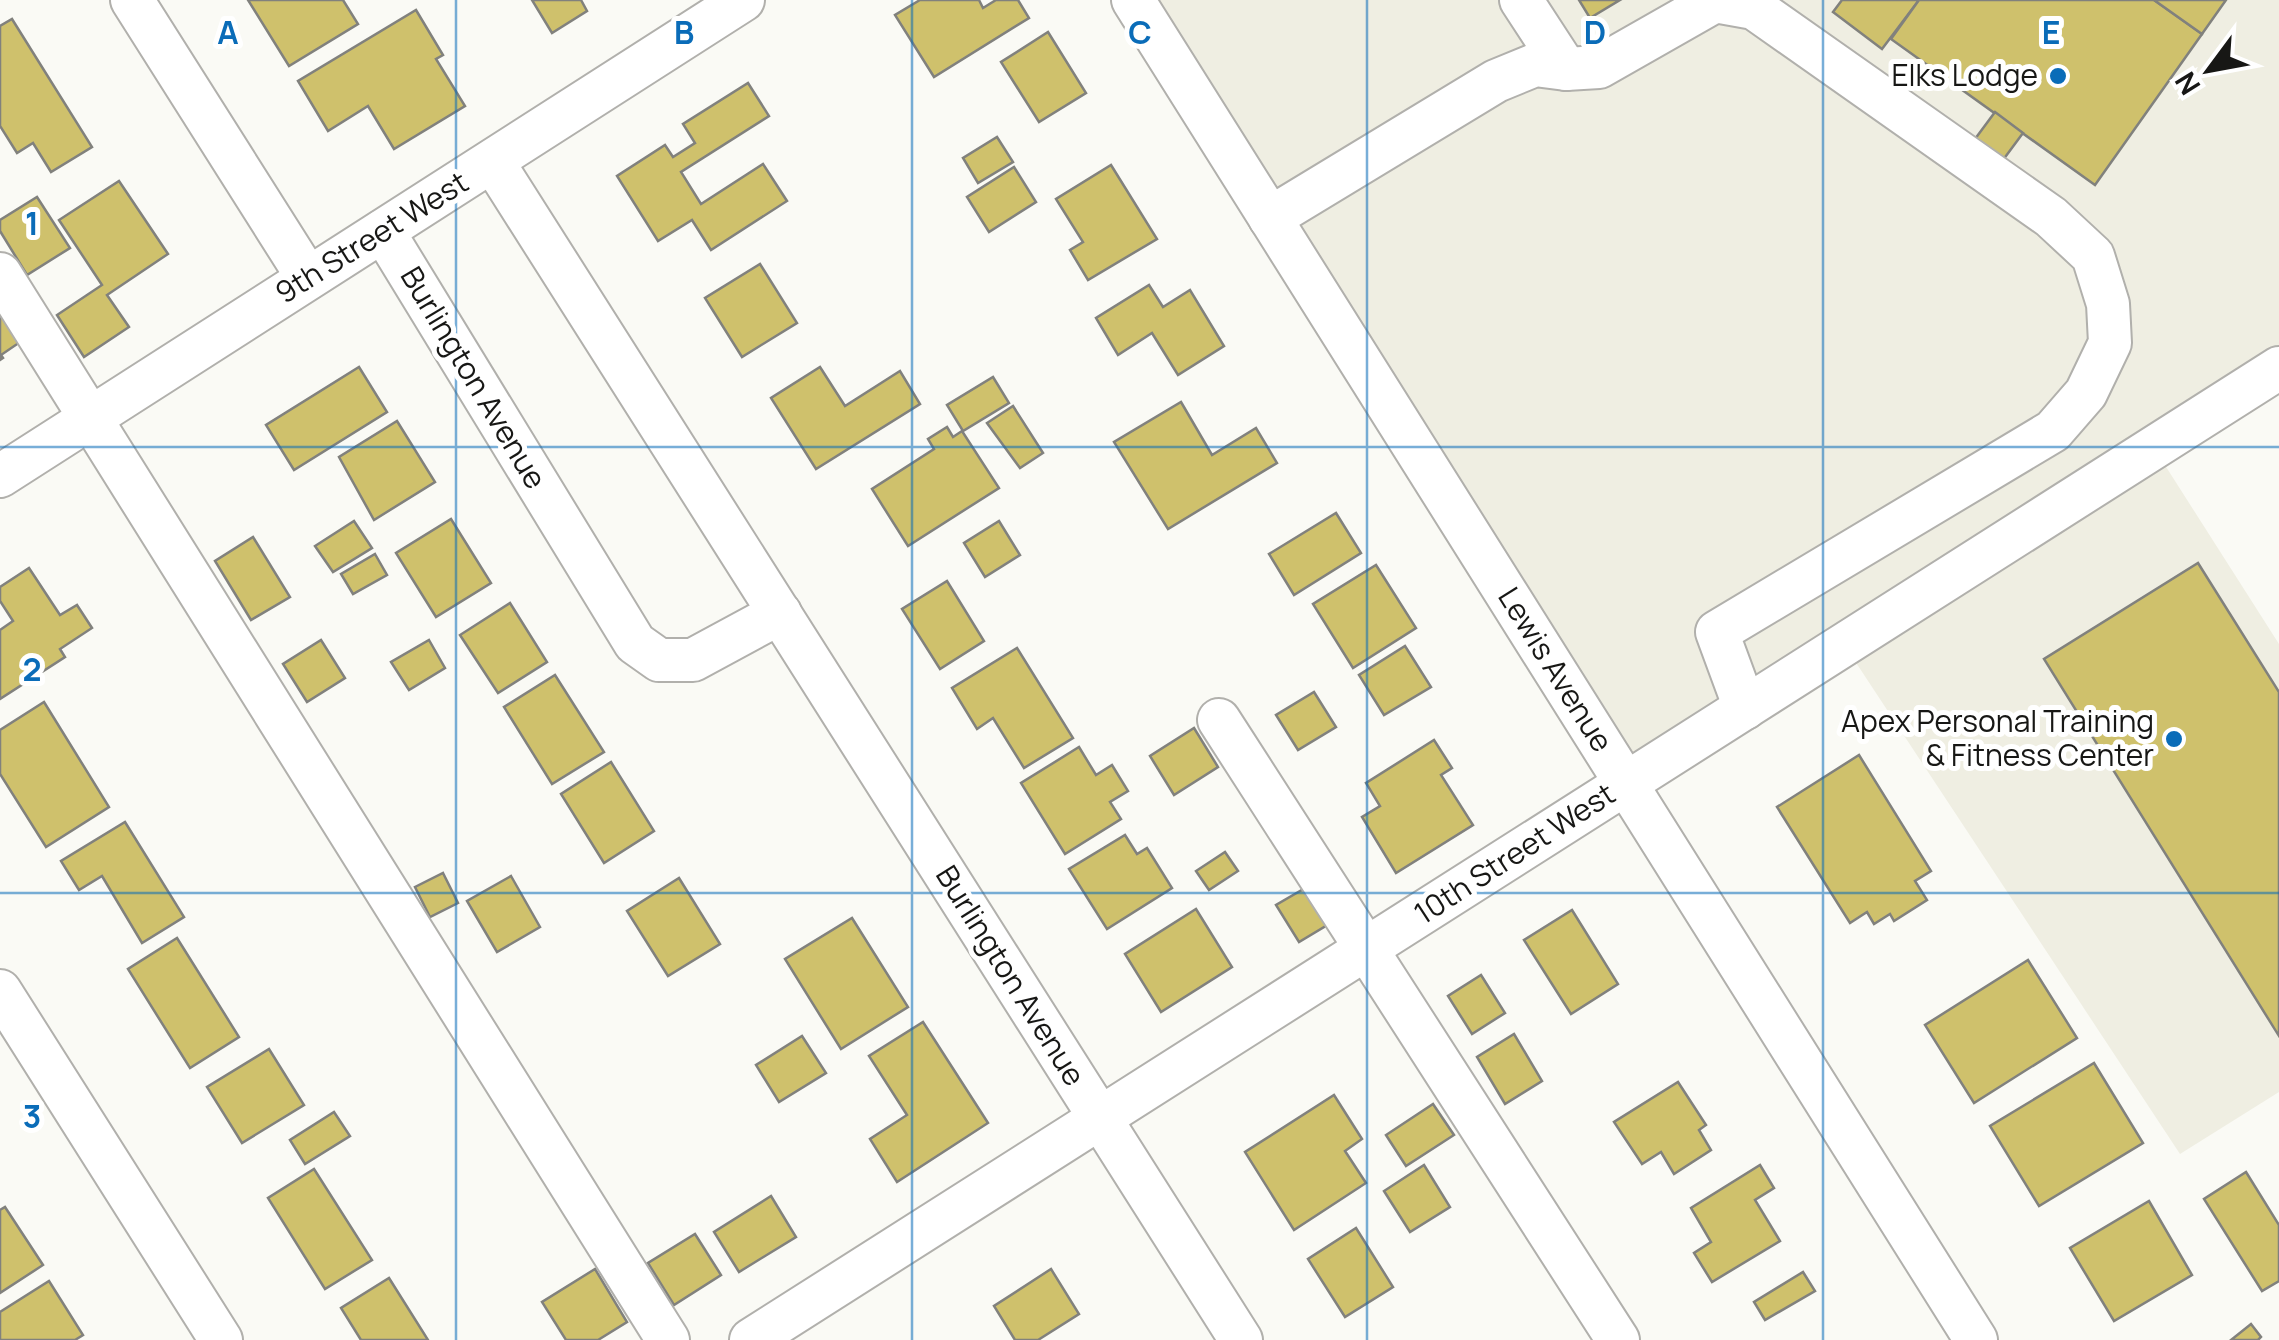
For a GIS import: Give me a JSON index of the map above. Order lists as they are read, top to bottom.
{
  "streets": {
    "street": [
      "9th Street West",
      "Burlington Avenue",
      "Lewis Avenue",
      "10th Street West"
    ]
  },
  "crossings": [
    ["9th Street West", "Burlington Avenue"],
    ["Burlington Avenue", "10th Street West"],
    ["Lewis Avenue", "10th Street West"]
  ],
  "places": ["Elks Lodge", "Apex Personal Training & Fitness Center"],
  "north": "bottom left",
  "grid": {
    "columns": [
      "A",
      "B",
      "C",
      "D",
      "E"
    ],
    "rows": ["1", "2", "3"]
  }
}
